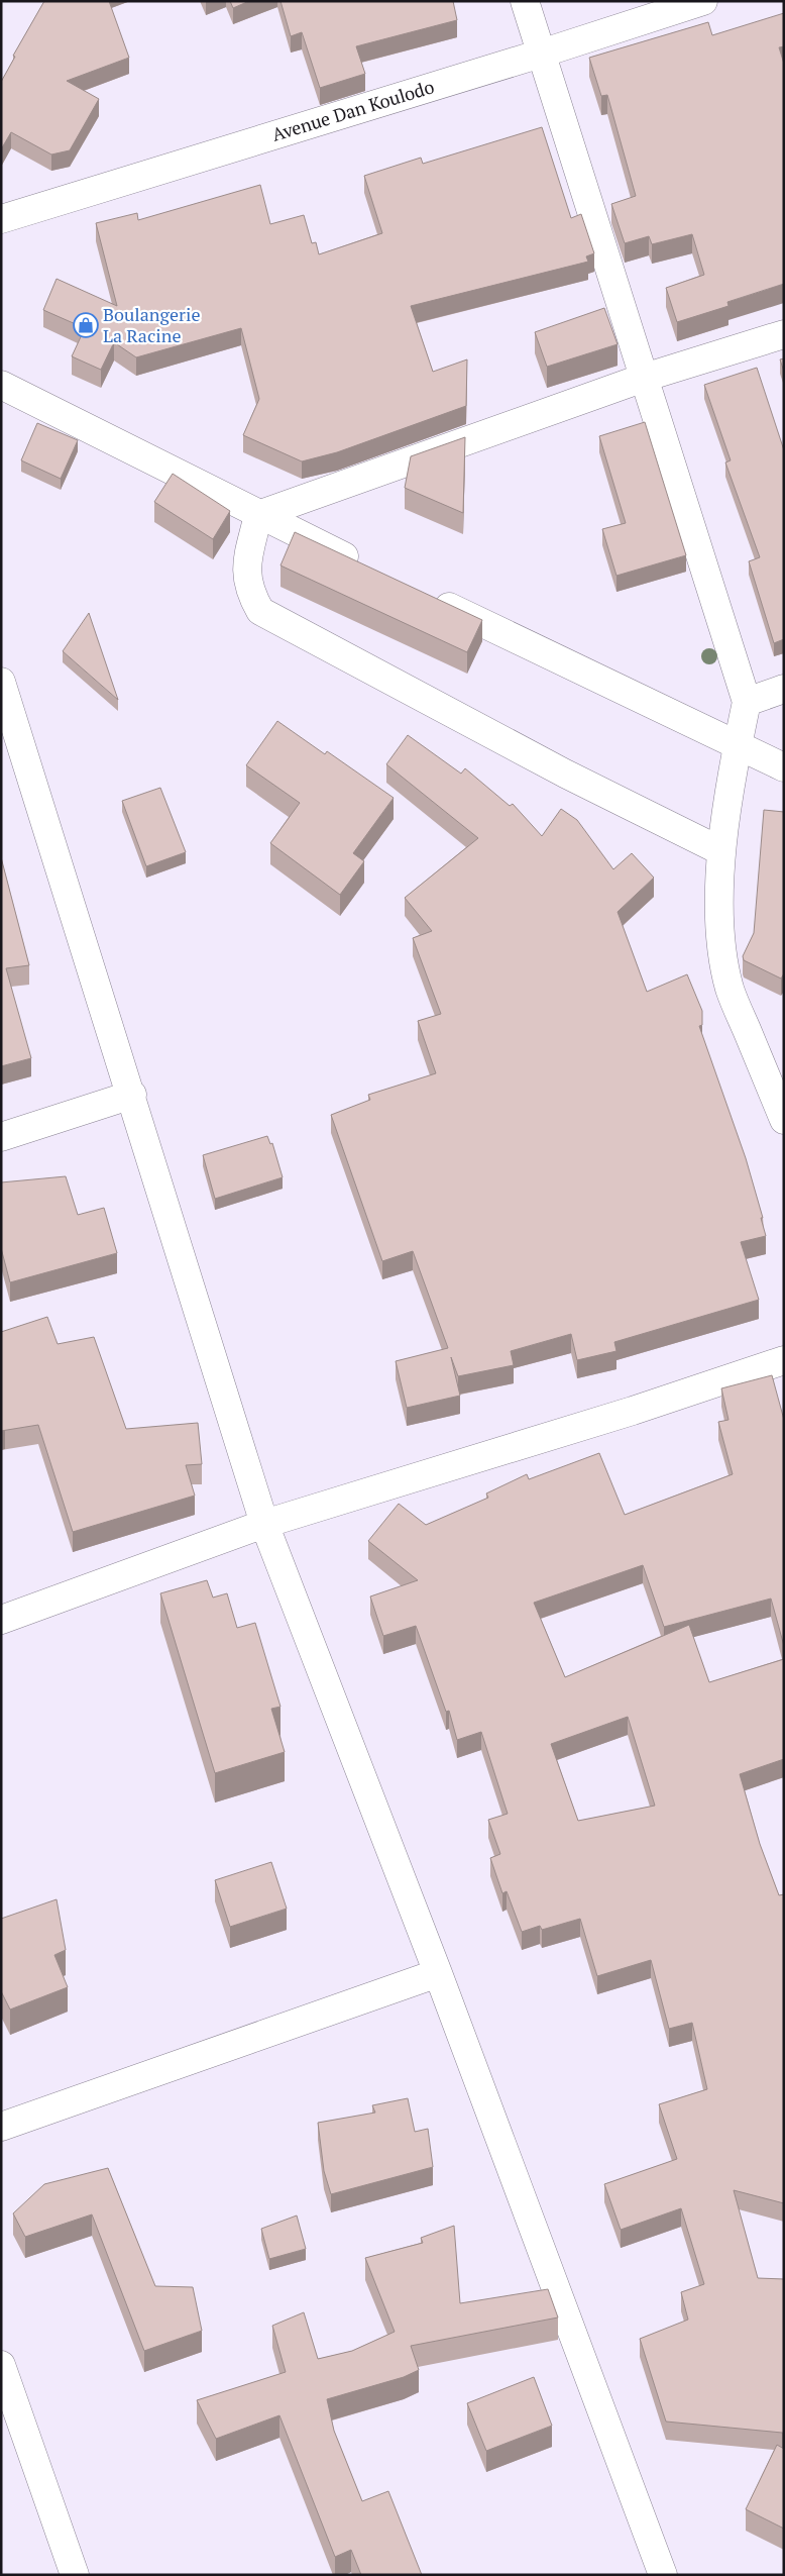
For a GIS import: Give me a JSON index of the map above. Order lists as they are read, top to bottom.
{
  "streets": {
    "street": ["Avenue Dan Koulodo"]
  },
  "places": {
    "shop": ["Boulangerie La Racine"]
  }
}
